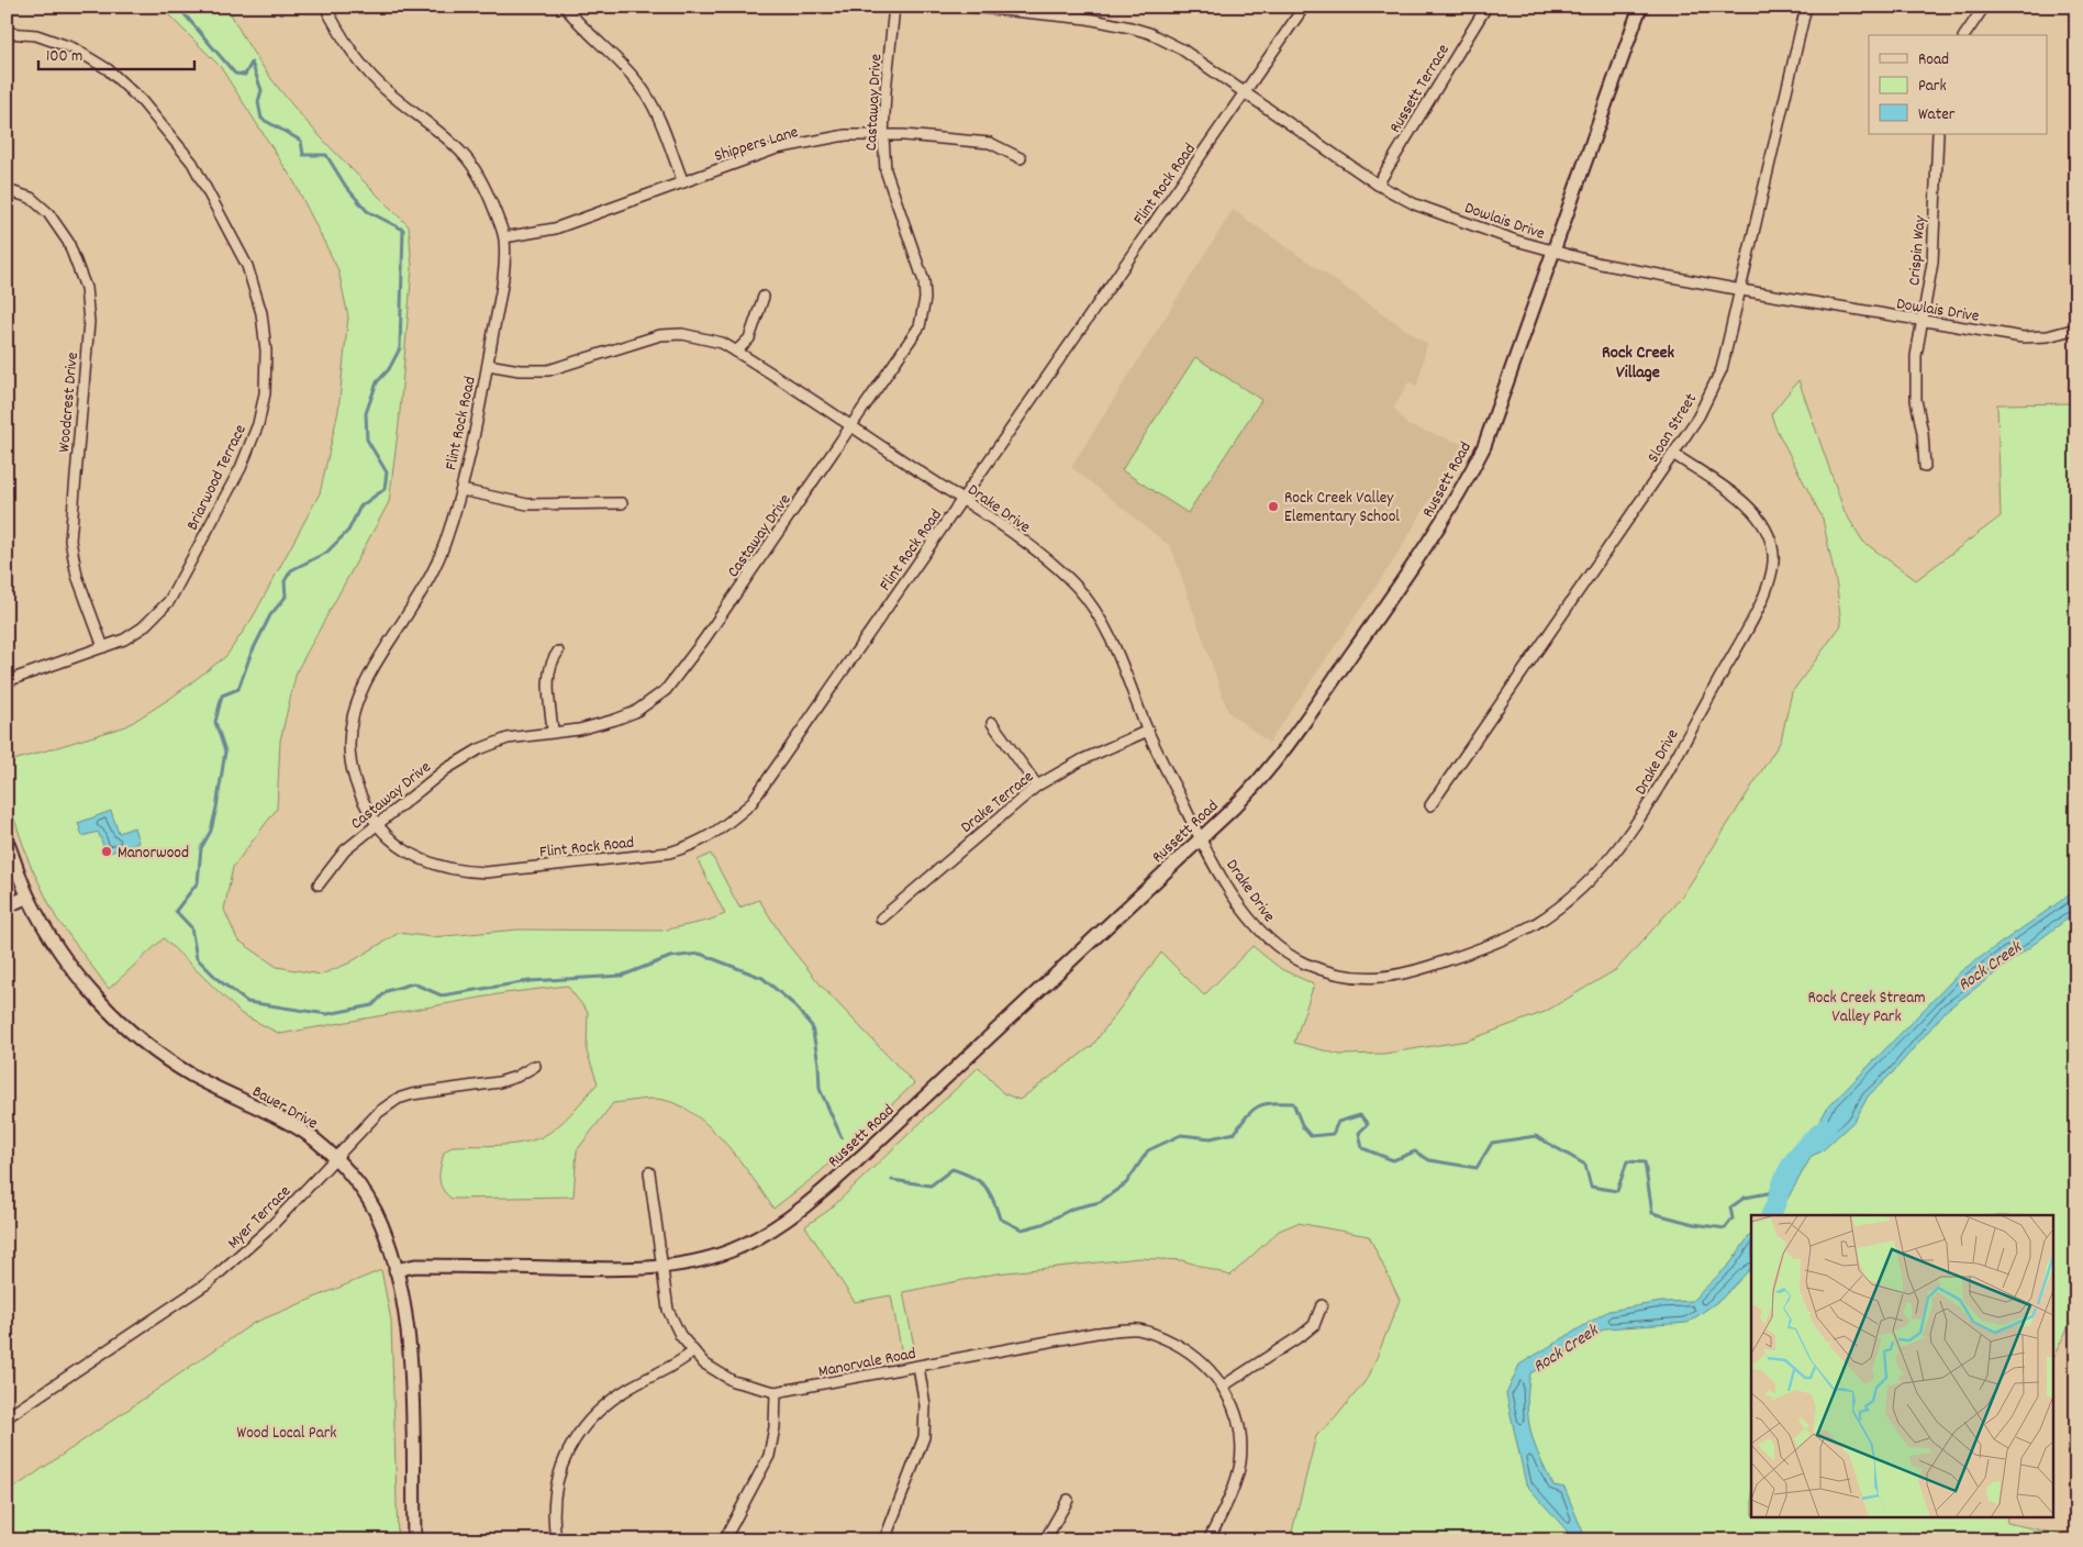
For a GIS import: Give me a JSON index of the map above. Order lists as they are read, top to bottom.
{
  "streets": {
    "street": [
      "Russett Terrace",
      "Castaway Drive",
      "Shippers Lane",
      "Flint Rock Road",
      "Dowlais Drive",
      "Crispin Way",
      "Woodcrest Drive",
      "Sloan Street",
      "Briarwood Terrace",
      "Russett Road",
      "Drake Drive",
      "Drake Terrace",
      "Bauer Drive",
      "Myer Terrace",
      "Manorvale Road"
    ]
  },
  "crossings": [
    ["Russett Terrace", "Dowlais Drive"],
    ["Castaway Drive", "Shippers Lane"],
    ["Castaway Drive", "Flint Rock Road"],
    ["Castaway Drive", "Drake Drive"],
    ["Shippers Lane", "Flint Rock Road"],
    ["Flint Rock Road", "Dowlais Drive"],
    ["Flint Rock Road", "Drake Drive"],
    ["Dowlais Drive", "Crispin Way"],
    ["Dowlais Drive", "Sloan Street"],
    ["Dowlais Drive", "Russett Road"],
    ["Woodcrest Drive", "Briarwood Terrace"],
    ["Sloan Street", "Drake Drive"],
    ["Russett Road", "Drake Drive"],
    ["Russett Road", "Bauer Drive"],
    ["Russett Road", "Manorvale Road"],
    ["Drake Drive", "Drake Terrace"],
    ["Bauer Drive", "Myer Terrace"]
  ],
  "districts": ["Rock Creek Village"],
  "water": ["Rock Creek"],
  "parks": ["Rock Creek Stream Valley Park", "Wood Local Park"],
  "places": ["Rock Creek Valley Elementary School", "Manorwood"],
  "legend": ["Road", "Park", "Water"],
  "scale_bar": "100 m"
}
